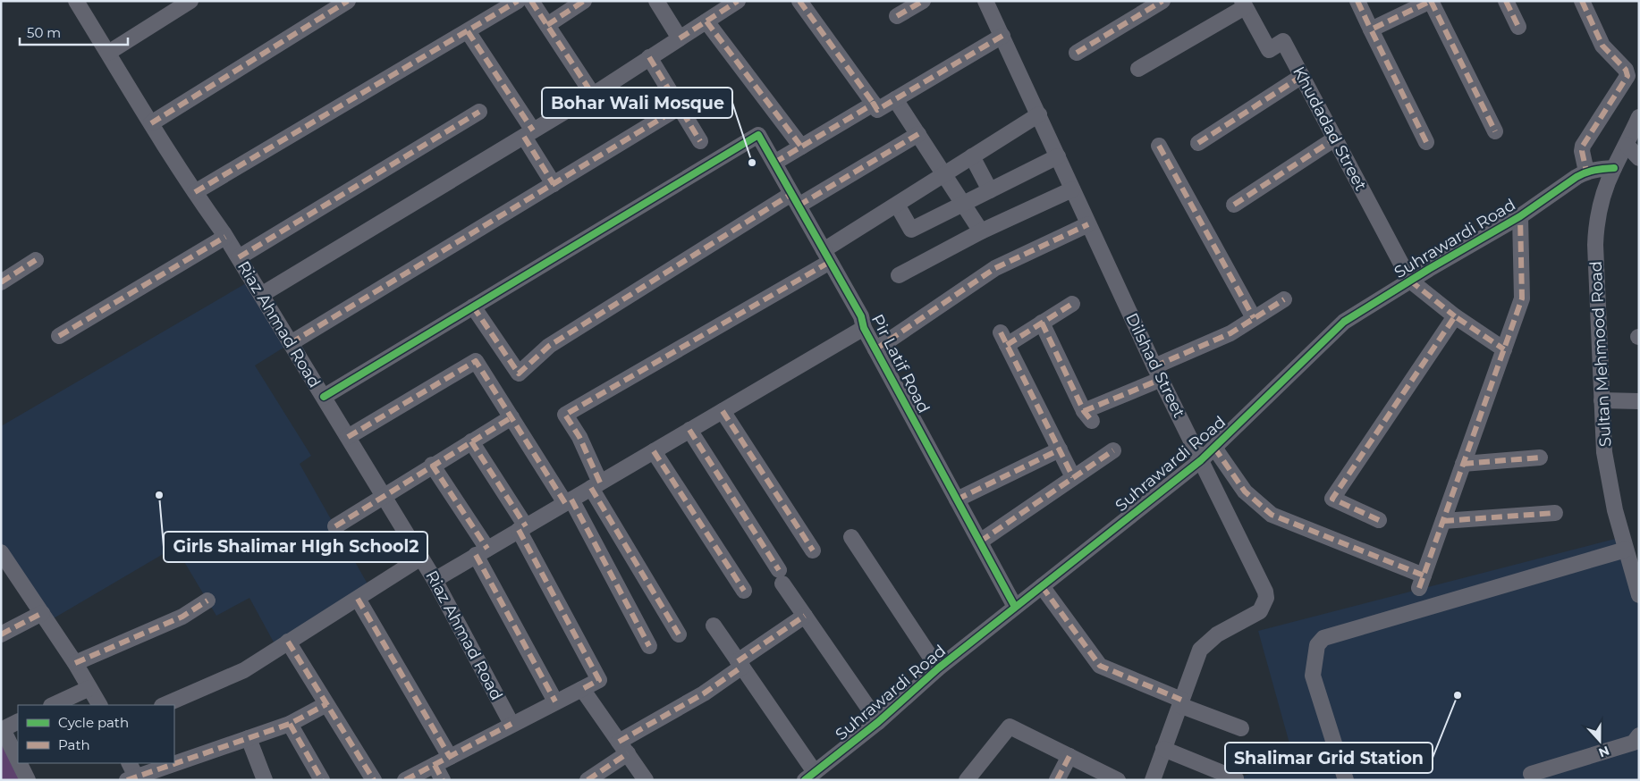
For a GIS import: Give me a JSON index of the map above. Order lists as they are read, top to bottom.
{
  "streets": {
    "street": [
      "Khudadad Street",
      "Suhrawardi Road",
      "Riaz Ahmad Road",
      "Sultan Mehmood Road",
      "Pir Latif Road",
      "Dilshad Street"
    ]
  },
  "crossings": [
    ["Khudadad Street", "Suhrawardi Road"],
    ["Suhrawardi Road", "Sultan Mehmood Road"],
    ["Suhrawardi Road", "Pir Latif Road"],
    ["Suhrawardi Road", "Dilshad Street"]
  ],
  "places": ["Bohar Wali Mosque", "Girls Shalimar HIgh School2", "Shalimar Grid Station"],
  "legend": ["Cycle path", "Path"],
  "scale_bar": "50 m",
  "north": "bottom"
}
